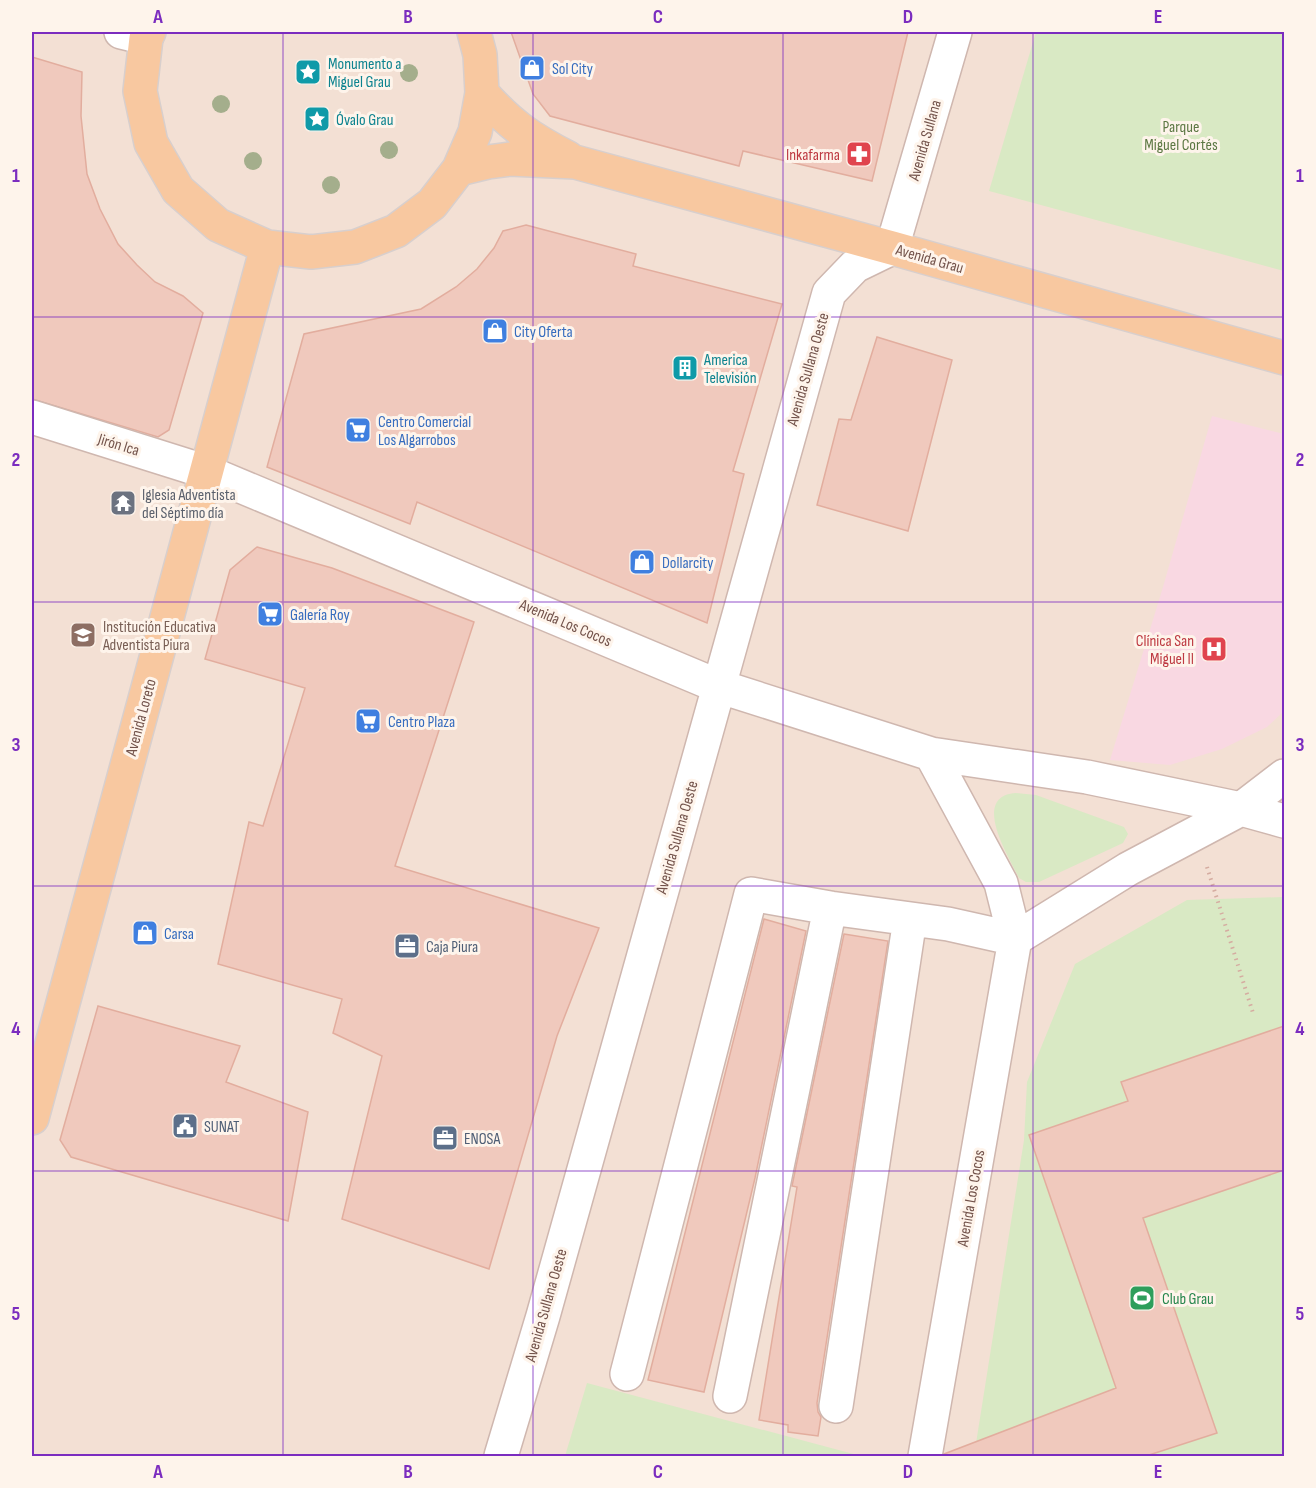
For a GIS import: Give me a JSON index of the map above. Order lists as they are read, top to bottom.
{
  "streets": {
    "main road": ["Avenida Grau", "Avenida Loreto"],
    "street": [
      "Avenida Sullana",
      "Avenida Sullana Oeste",
      "Jirón Ica",
      "Avenida Los Cocos"
    ]
  },
  "crossings": [
    ["Avenida Sullana", "Avenida Grau"],
    ["Avenida Sullana", "Avenida Sullana Oeste"],
    ["Avenida Grau", "Avenida Sullana Oeste"],
    ["Avenida Sullana Oeste", "Avenida Los Cocos"],
    ["Jirón Ica", "Avenida Los Cocos"],
    ["Jirón Ica", "Avenida Loreto"],
    ["Avenida Los Cocos", "Avenida Loreto"]
  ],
  "parks": ["Parque Miguel Cortés"],
  "places": {
    "shop": [
      "Sol City",
      "City Oferta",
      "Dollarcity",
      "Carsa"
    ],
    "place": ["Monumento a Miguel Grau", "Óvalo Grau"],
    "pharmacy": ["Inkafarma"],
    "building": ["America Televisión"],
    "supermarket": ["Centro Comercial Los Algarrobos", "Galería Roy", "Centro Plaza"],
    "temple": ["Iglesia Adventista del Séptimo día"],
    "school or university": ["Institución Educativa Adventista Piura"],
    "hospital": ["Clínica San Miguel II"],
    "office": ["Caja Piura", "ENOSA"],
    "public building": ["SUNAT"],
    "sports": ["Club Grau"]
  },
  "grid": {
    "columns": [
      "A",
      "B",
      "C",
      "D",
      "E"
    ],
    "rows": [
      "1",
      "2",
      "3",
      "4",
      "5"
    ]
  }
}
